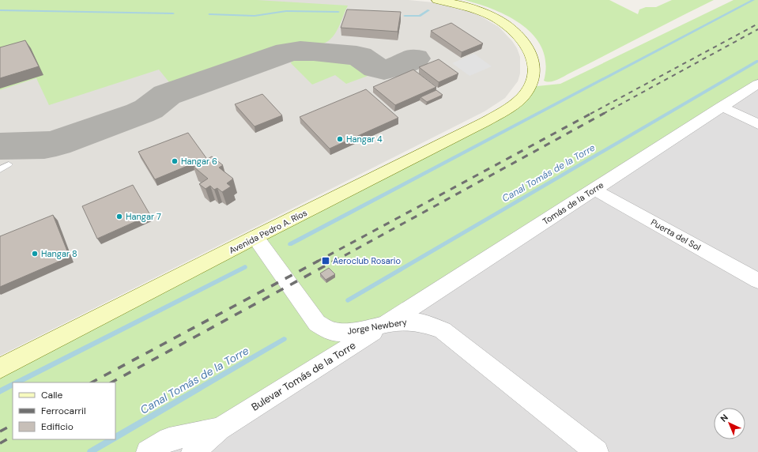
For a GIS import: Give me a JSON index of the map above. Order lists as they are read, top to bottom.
{
  "streets": {
    "main road": ["Avenida Pedro A. Ríos"],
    "street": [
      "Tomás de la Torre",
      "Puerta del Sol",
      "Jorge Newbery",
      "Bulevar Tomás de la Torre"
    ]
  },
  "crossings": [
    ["Tomás de la Torre", "Puerta del Sol"],
    ["Tomás de la Torre", "Jorge Newbery"],
    ["Tomás de la Torre", "Bulevar Tomás de la Torre"],
    ["Avenida Pedro A. Ríos", "Jorge Newbery"],
    ["Jorge Newbery", "Bulevar Tomás de la Torre"]
  ],
  "water": ["Canal Tomás de la Torre"],
  "places": {
    "other": [
      "Hangar 4",
      "Hangar 6",
      "Hangar 7",
      "Hangar 8"
    ],
    "transit": ["Aeroclub Rosario"]
  },
  "legend": ["Calle", "Ferrocarril", "Edificio"],
  "north": "top left"
}
